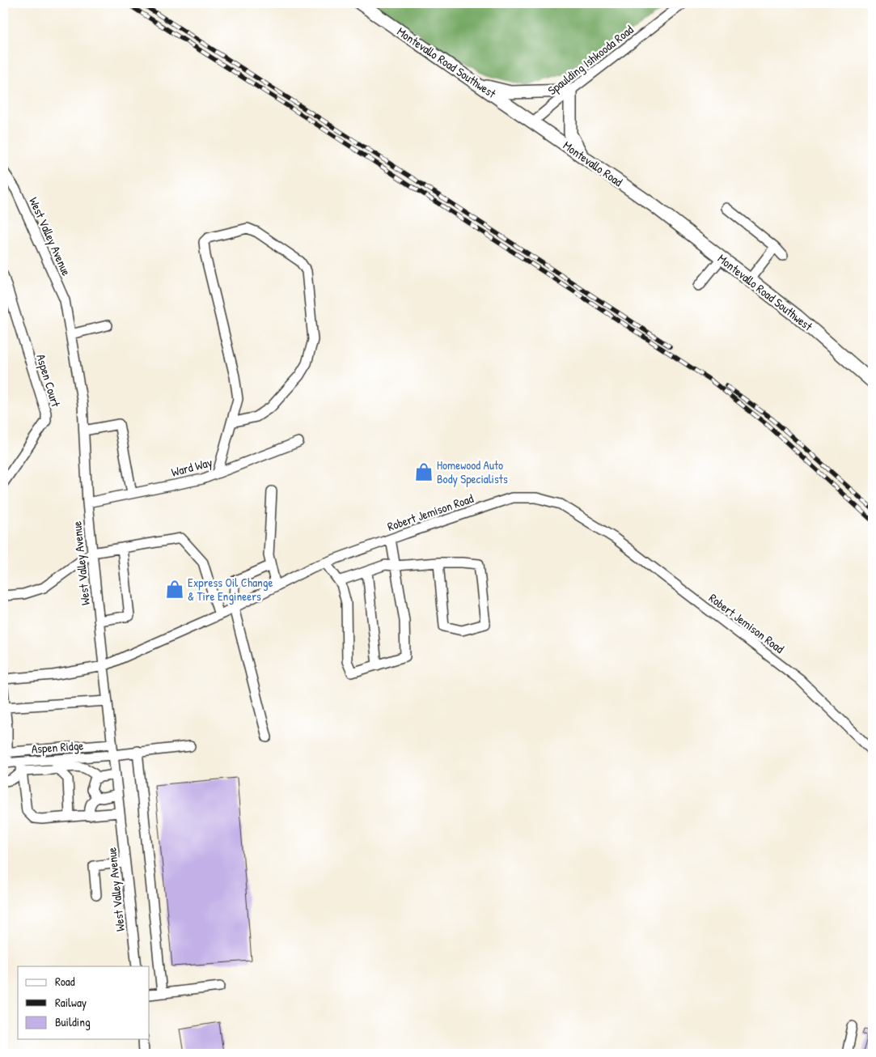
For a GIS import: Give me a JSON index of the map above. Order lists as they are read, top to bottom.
{
  "streets": {
    "main road": ["Montevallo Road Southwest", "Montevallo Road"],
    "street": [
      "Spaulding Ishkooda Road",
      "West Valley Avenue",
      "Aspen Court",
      "Ward Way",
      "Robert Jemison Road",
      "Aspen Ridge"
    ]
  },
  "crossings": [
    ["Spaulding Ishkooda Road", "Montevallo Road Southwest"],
    ["Spaulding Ishkooda Road", "Montevallo Road"],
    ["Montevallo Road Southwest", "Montevallo Road"],
    ["West Valley Avenue", "Ward Way"],
    ["West Valley Avenue", "Robert Jemison Road"],
    ["West Valley Avenue", "Aspen Ridge"]
  ],
  "places": {
    "shop": ["Homewood Auto Body Specialists", "Express Oil Change & Tire Engineers"]
  },
  "legend": ["Road", "Railway", "Building"]
}
